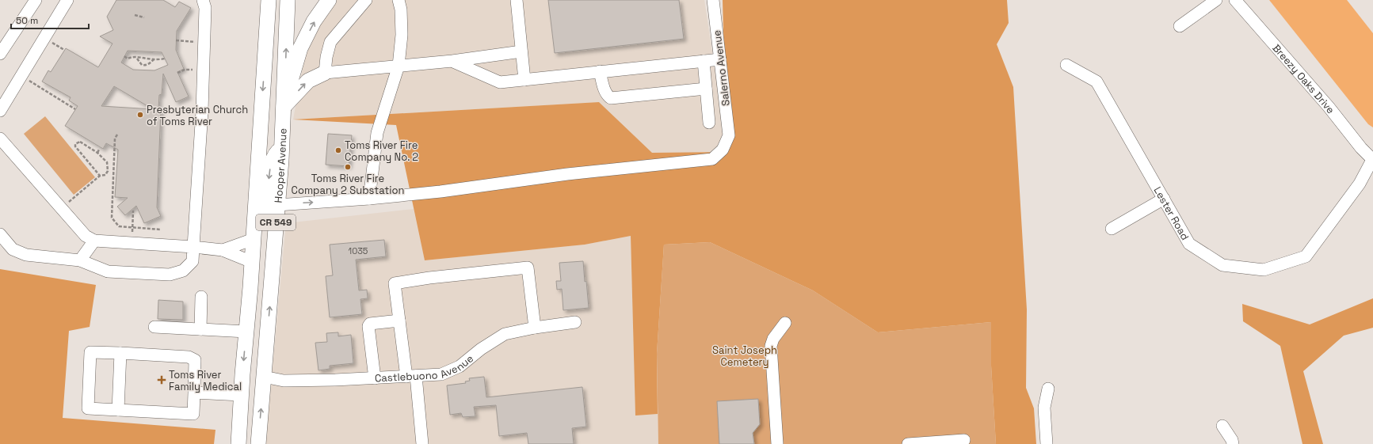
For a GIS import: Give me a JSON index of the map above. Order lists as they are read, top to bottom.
{
  "streets": {
    "main road": ["Hooper Avenue", "CR 549"],
    "street": [
      "Salerno Avenue",
      "Breezy Oaks Drive",
      "Lester Road",
      "Castlebuono Avenue"
    ]
  },
  "crossings": [
    ["Breezy Oaks Drive", "Lester Road"],
    ["Hooper Avenue", "Castlebuono Avenue"]
  ],
  "parks": ["Saint Joseph Cemetery"],
  "places": {
    "other": ["Presbyterian Church of Toms River", "Toms River Fire Company No. 2", "Toms River Fire Company 2 Substation"],
    "health": ["Toms River Family Medical"]
  },
  "house_numbers": ["1035"],
  "scale_bar": "50 m"
}
